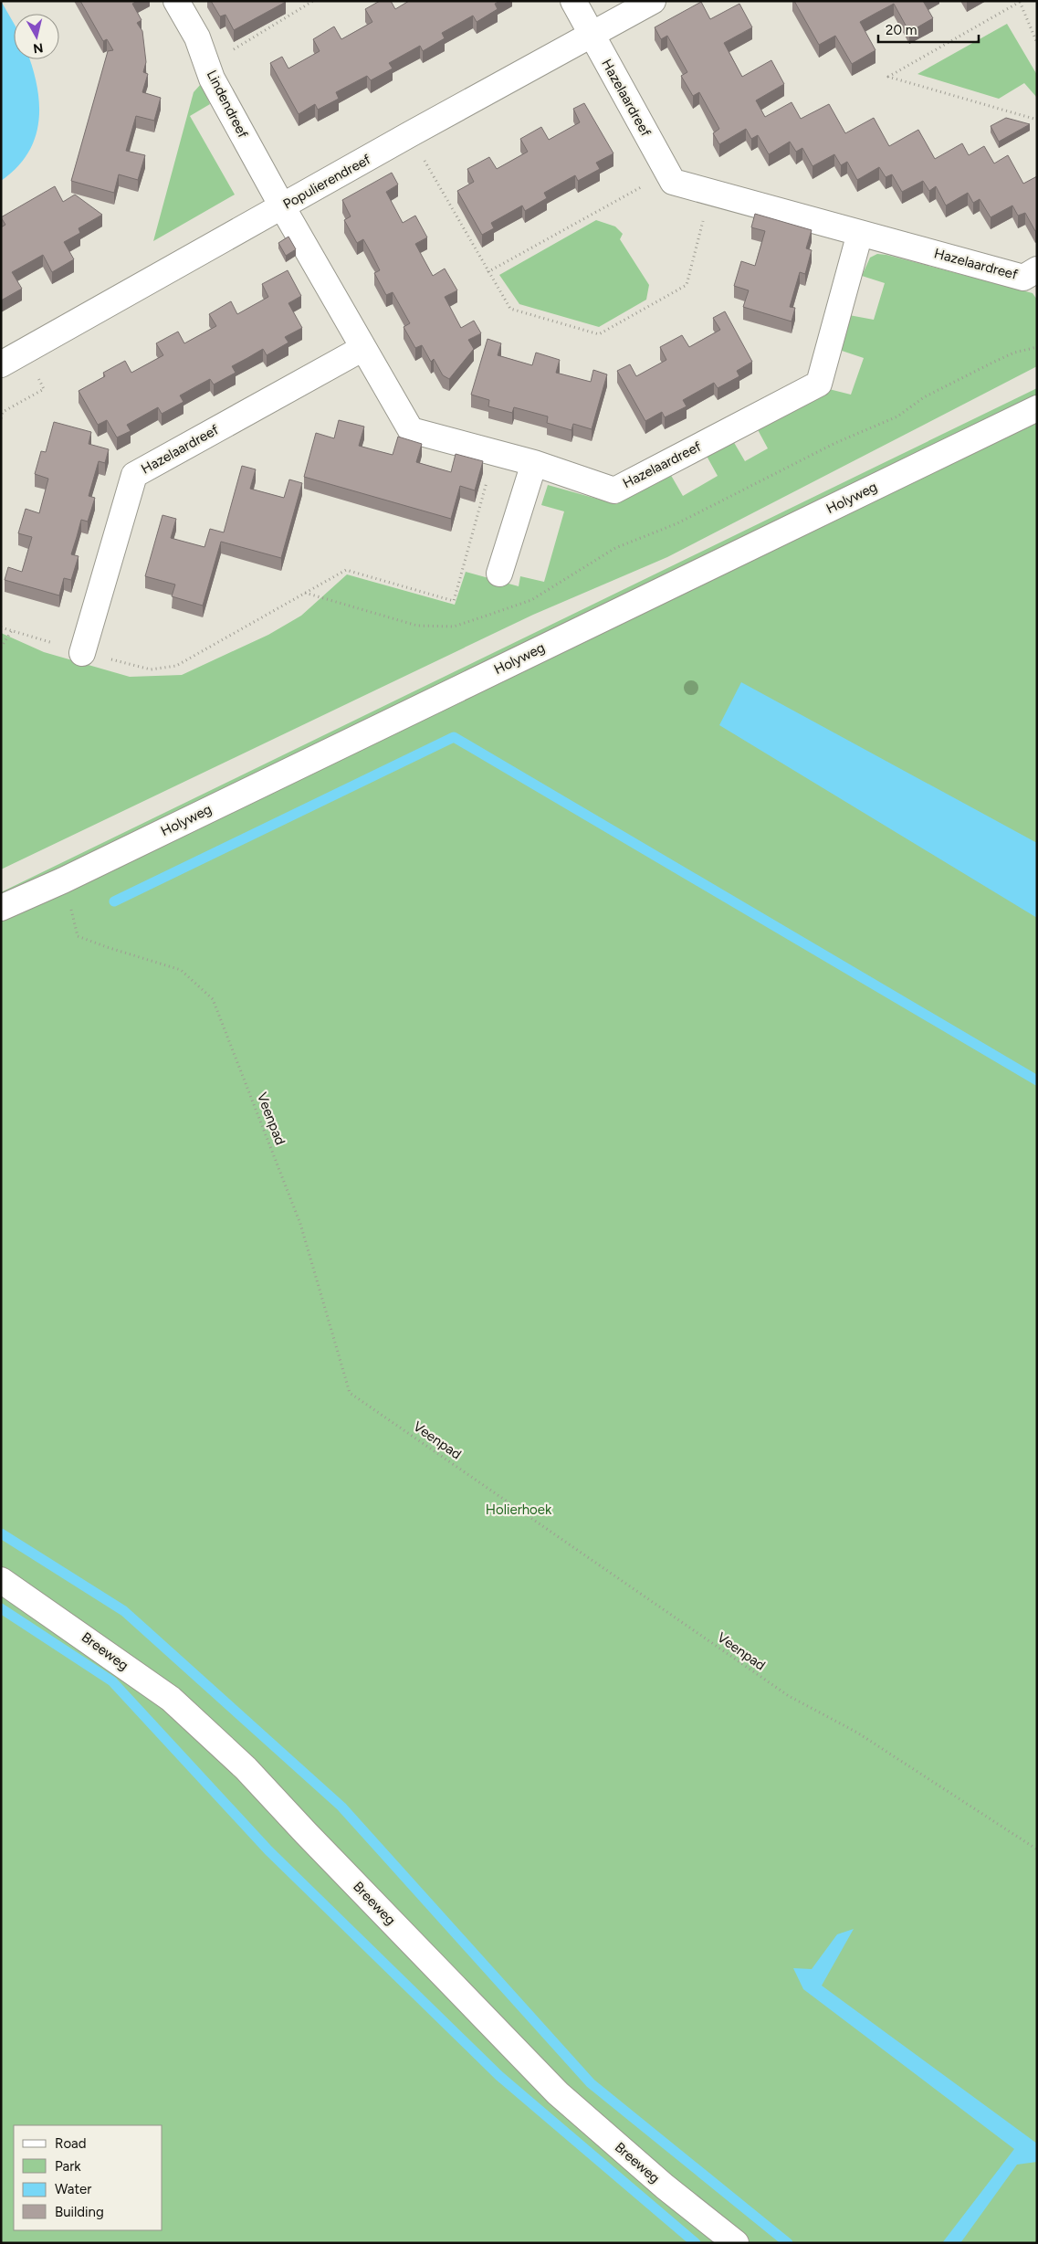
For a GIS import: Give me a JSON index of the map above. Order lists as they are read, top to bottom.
{
  "streets": {
    "street": [
      "Hazelaardreef",
      "Lindendreef",
      "Populierendreef",
      "Holyweg",
      "Breeweg"
    ],
    "path": ["Veenpad"]
  },
  "crossings": [
    ["Hazelaardreef", "Lindendreef"],
    ["Hazelaardreef", "Populierendreef"],
    ["Lindendreef", "Populierendreef"],
    ["Holyweg", "Veenpad"]
  ],
  "parks": ["Holierhoek"],
  "legend": [
    "Road",
    "Park",
    "Water",
    "Building"
  ],
  "scale_bar": "20 m",
  "north": "bottom"
}
